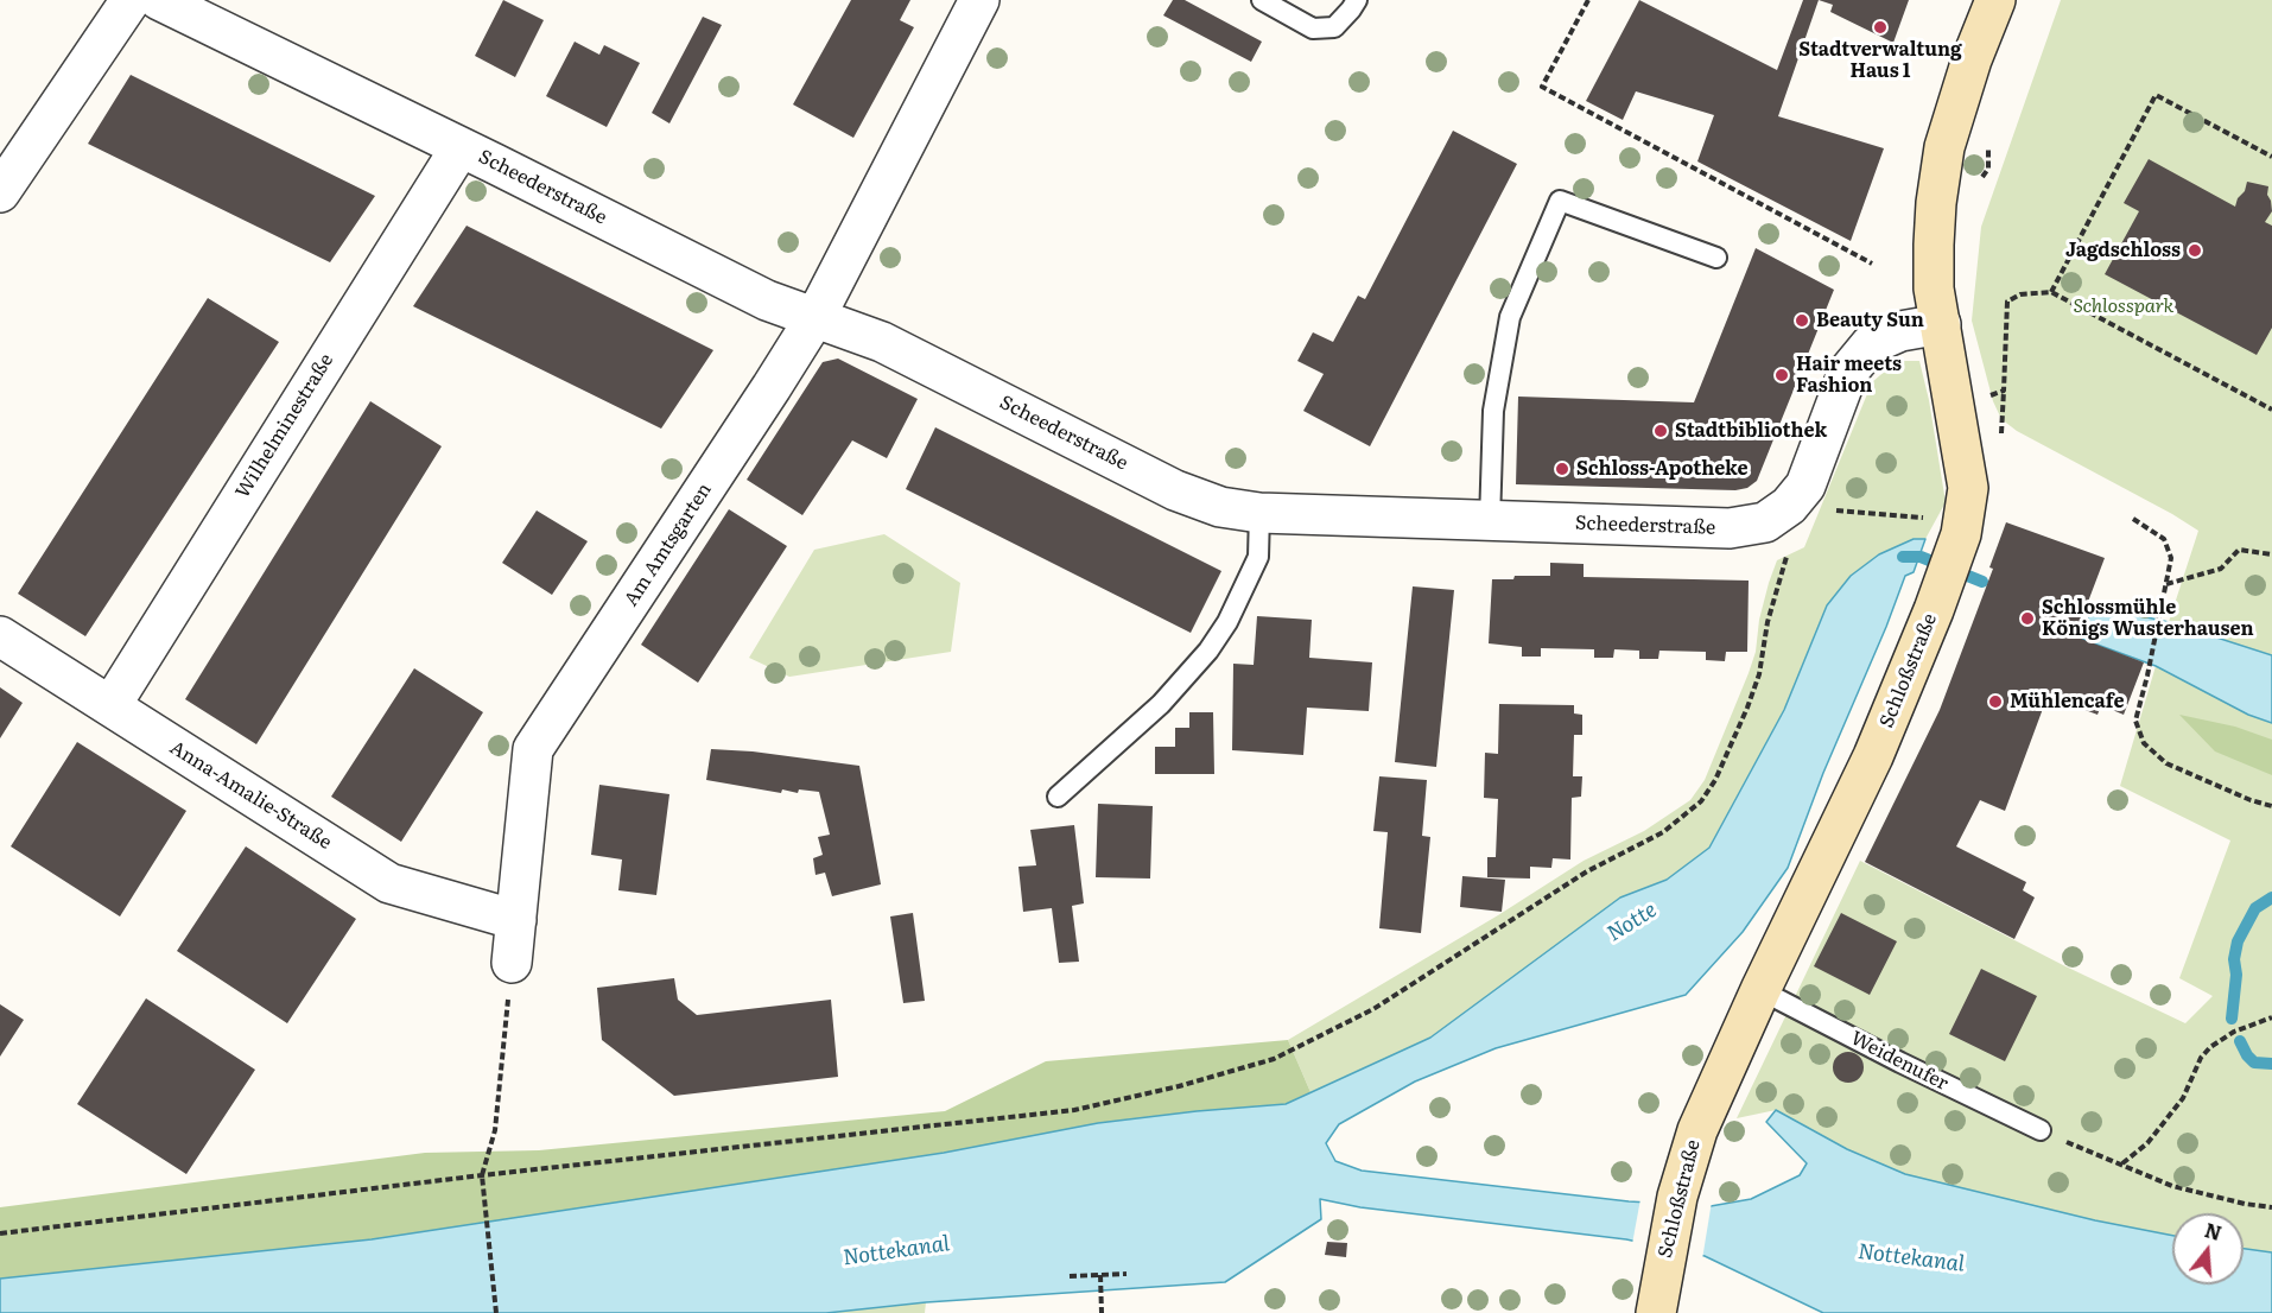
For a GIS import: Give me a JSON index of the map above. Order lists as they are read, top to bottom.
{
  "streets": {
    "main road": ["Schloßstraße"],
    "street": [
      "Scheederstraße",
      "Wilhelminestraße",
      "Am Amtsgarten",
      "Anna-Amalie-Straße"
    ],
    "lane": ["Weidenufer"]
  },
  "crossings": [
    ["Scheederstraße", "Wilhelminestraße"],
    ["Scheederstraße", "Am Amtsgarten"],
    ["Scheederstraße", "Schloßstraße"],
    ["Wilhelminestraße", "Anna-Amalie-Straße"],
    ["Am Amtsgarten", "Anna-Amalie-Straße"],
    ["Schloßstraße", "Weidenufer"]
  ],
  "water": ["Notte", "Nottekanal"],
  "parks": ["Schlosspark"],
  "places": [
    "Stadtverwaltung Haus 1",
    "Jagdschloss",
    "Beauty Sun",
    "Hair meets Fashion",
    "Stadtbibliothek",
    "Schloss-Apotheke",
    "Schlossmühle Königs Wusterhausen",
    "Mühlencafe"
  ],
  "north": "top"
}
